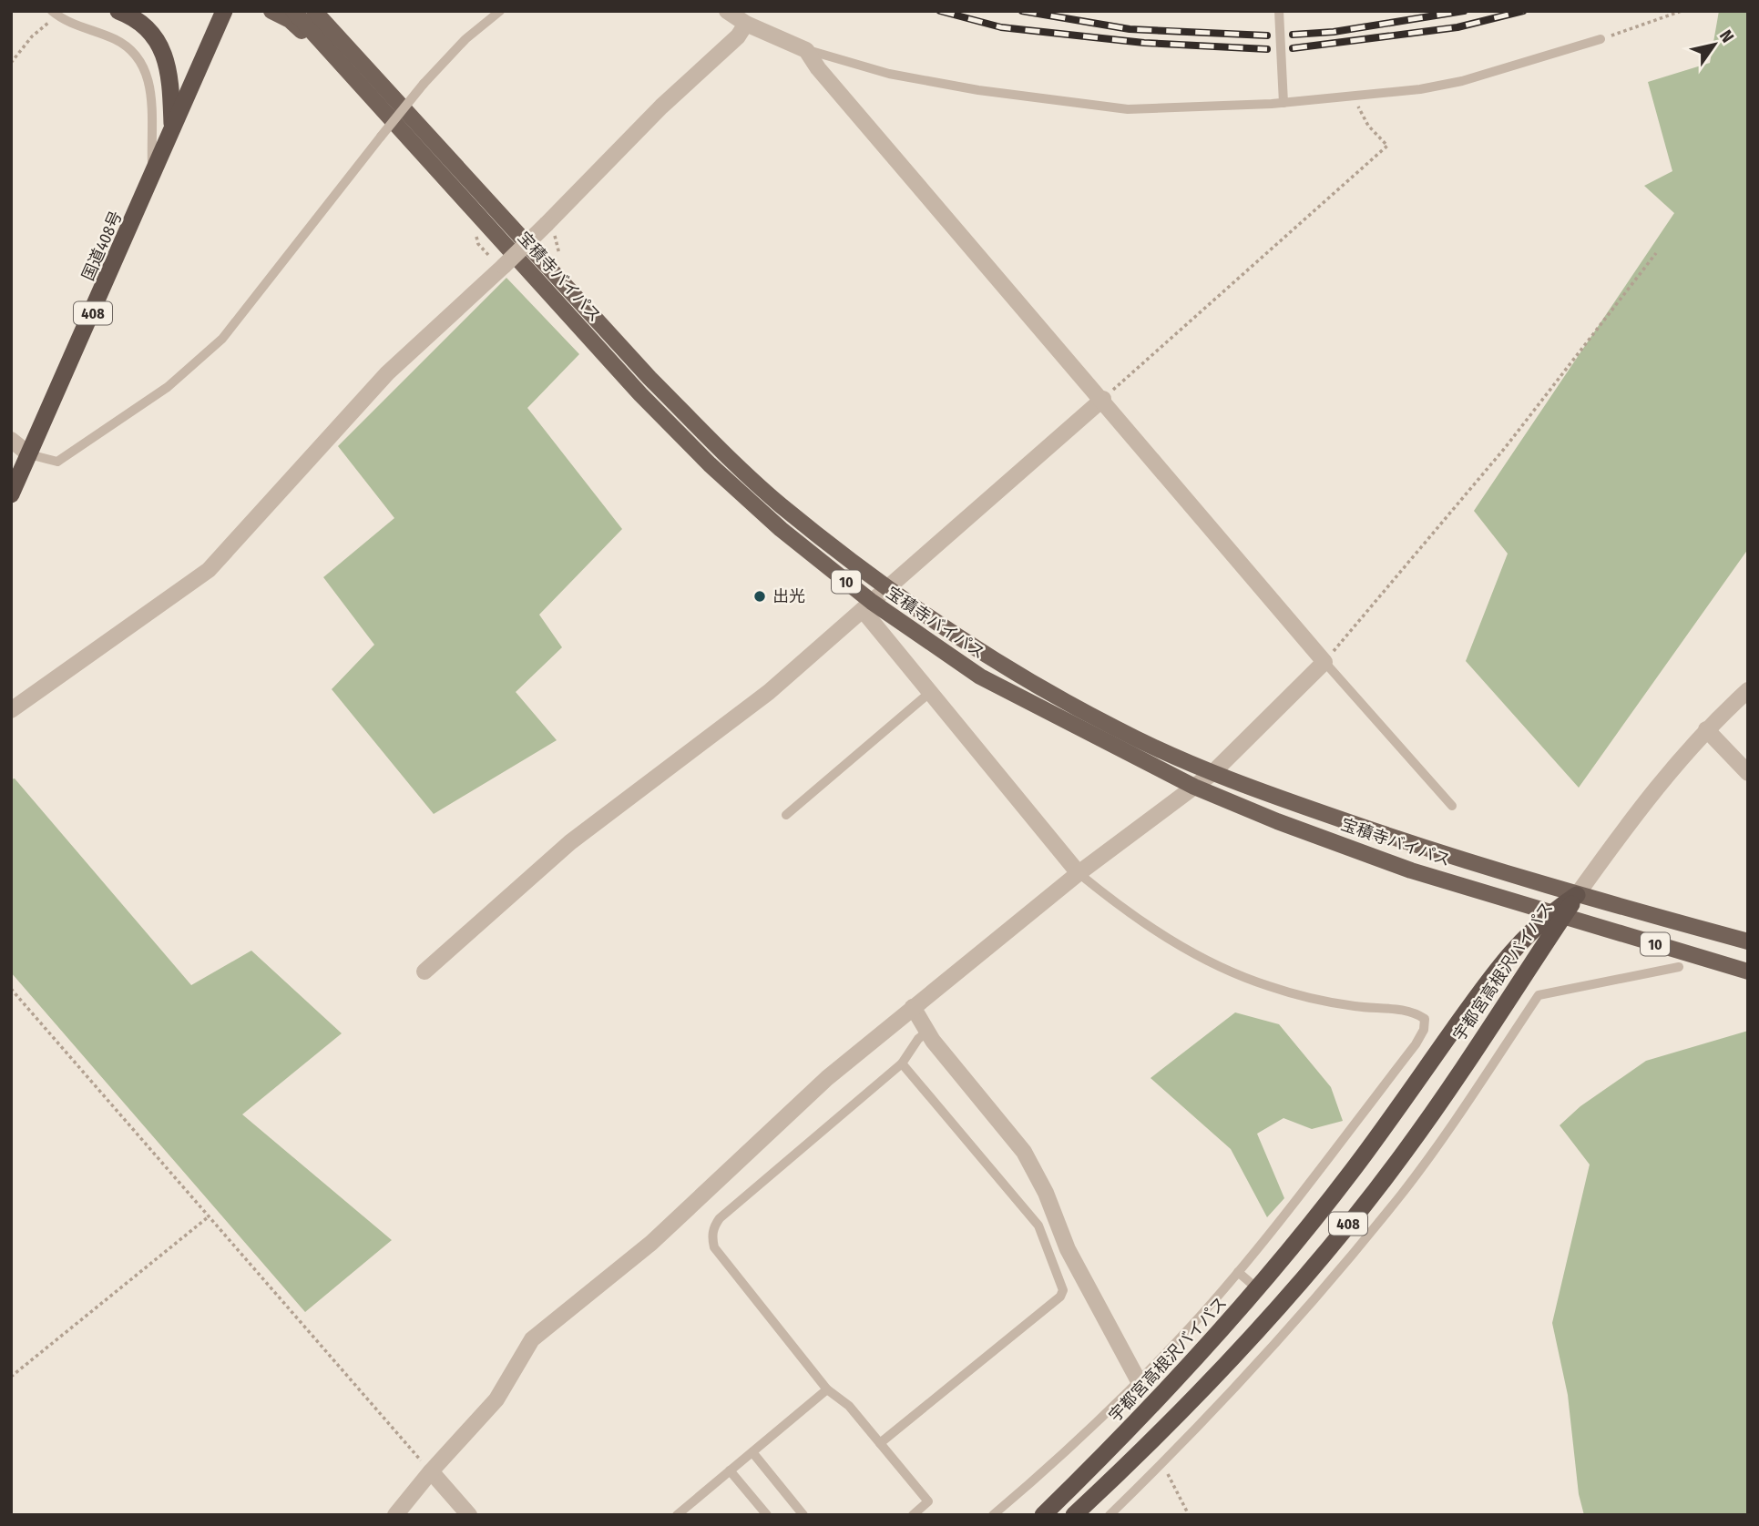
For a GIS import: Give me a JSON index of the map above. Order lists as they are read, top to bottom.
{
  "streets": {
    "highway": ["国道408号", "408", "宇都宮高根沢バイパス"],
    "main road": ["宝積寺バイパス", "10"]
  },
  "crossings": [
    ["宝積寺バイパス", "宇都宮高根沢バイパス"]
  ],
  "places": ["出光"],
  "north": "top right"
}
